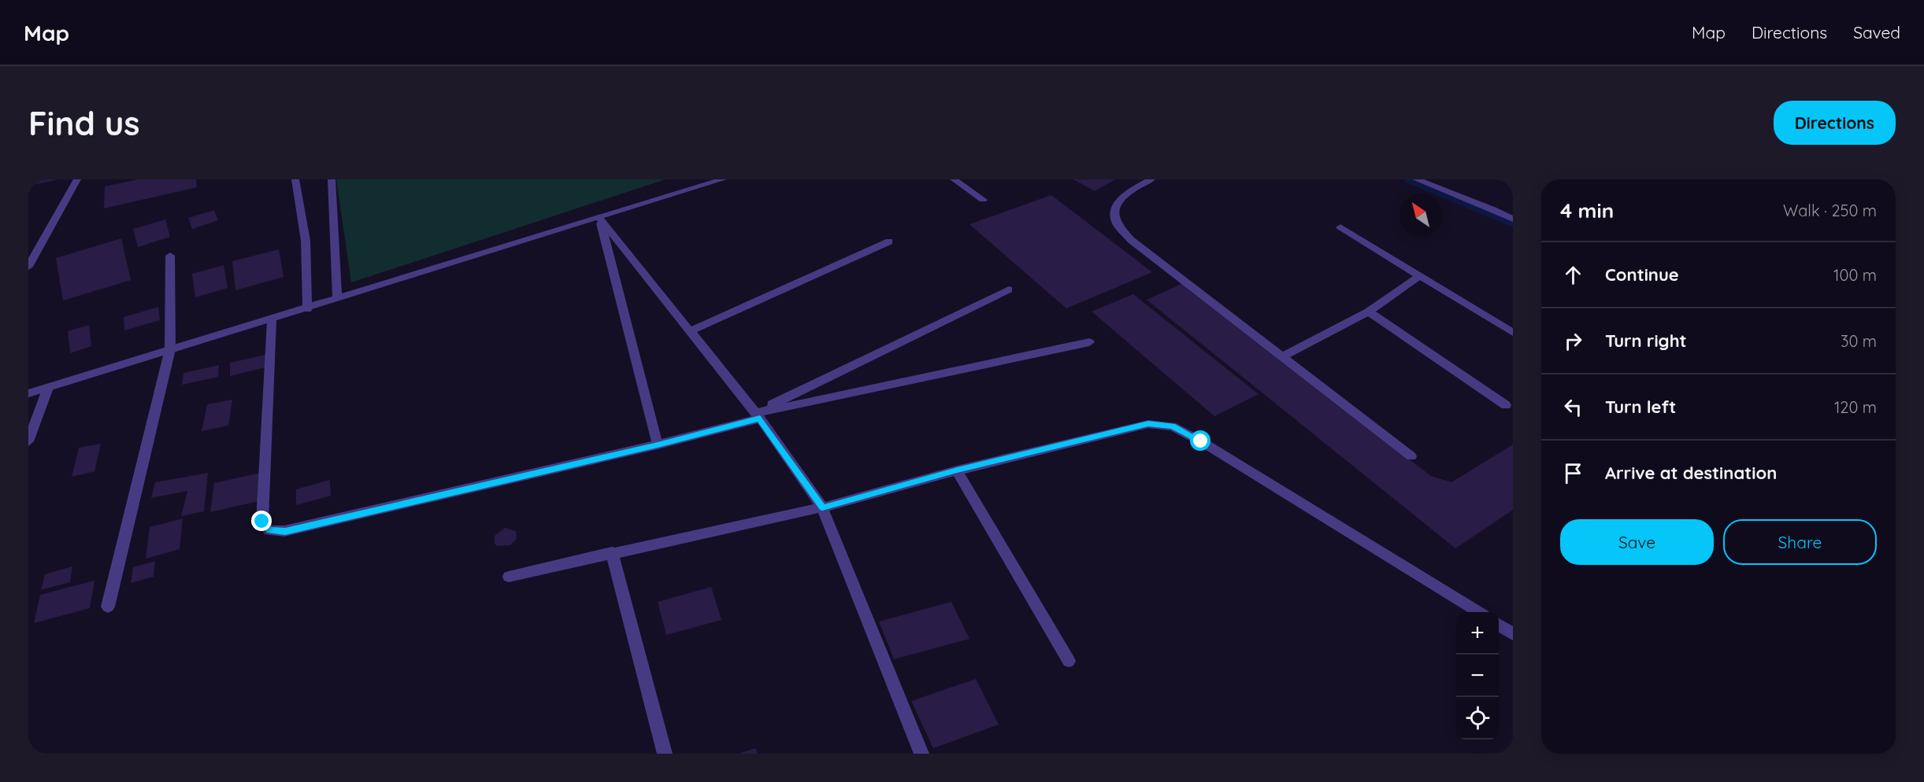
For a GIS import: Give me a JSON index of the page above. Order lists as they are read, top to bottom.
{
  "north": "top left",
  "page": {
    "header": "Map",
    "nav": ["Map", "Directions", "Saved"],
    "buttons": [
      "Directions",
      ["Save", "Share"]
    ],
    "title": "Find us",
    "heading": ["4 min", "Walk · 250 m"],
    "list": [
      ["Continue", "100 m"],
      ["Turn right", "30 m"],
      ["Turn left", "120 m"],
      "Arrive at destination"
    ],
    "map_buttons": ["+", "−"]
  }
}
